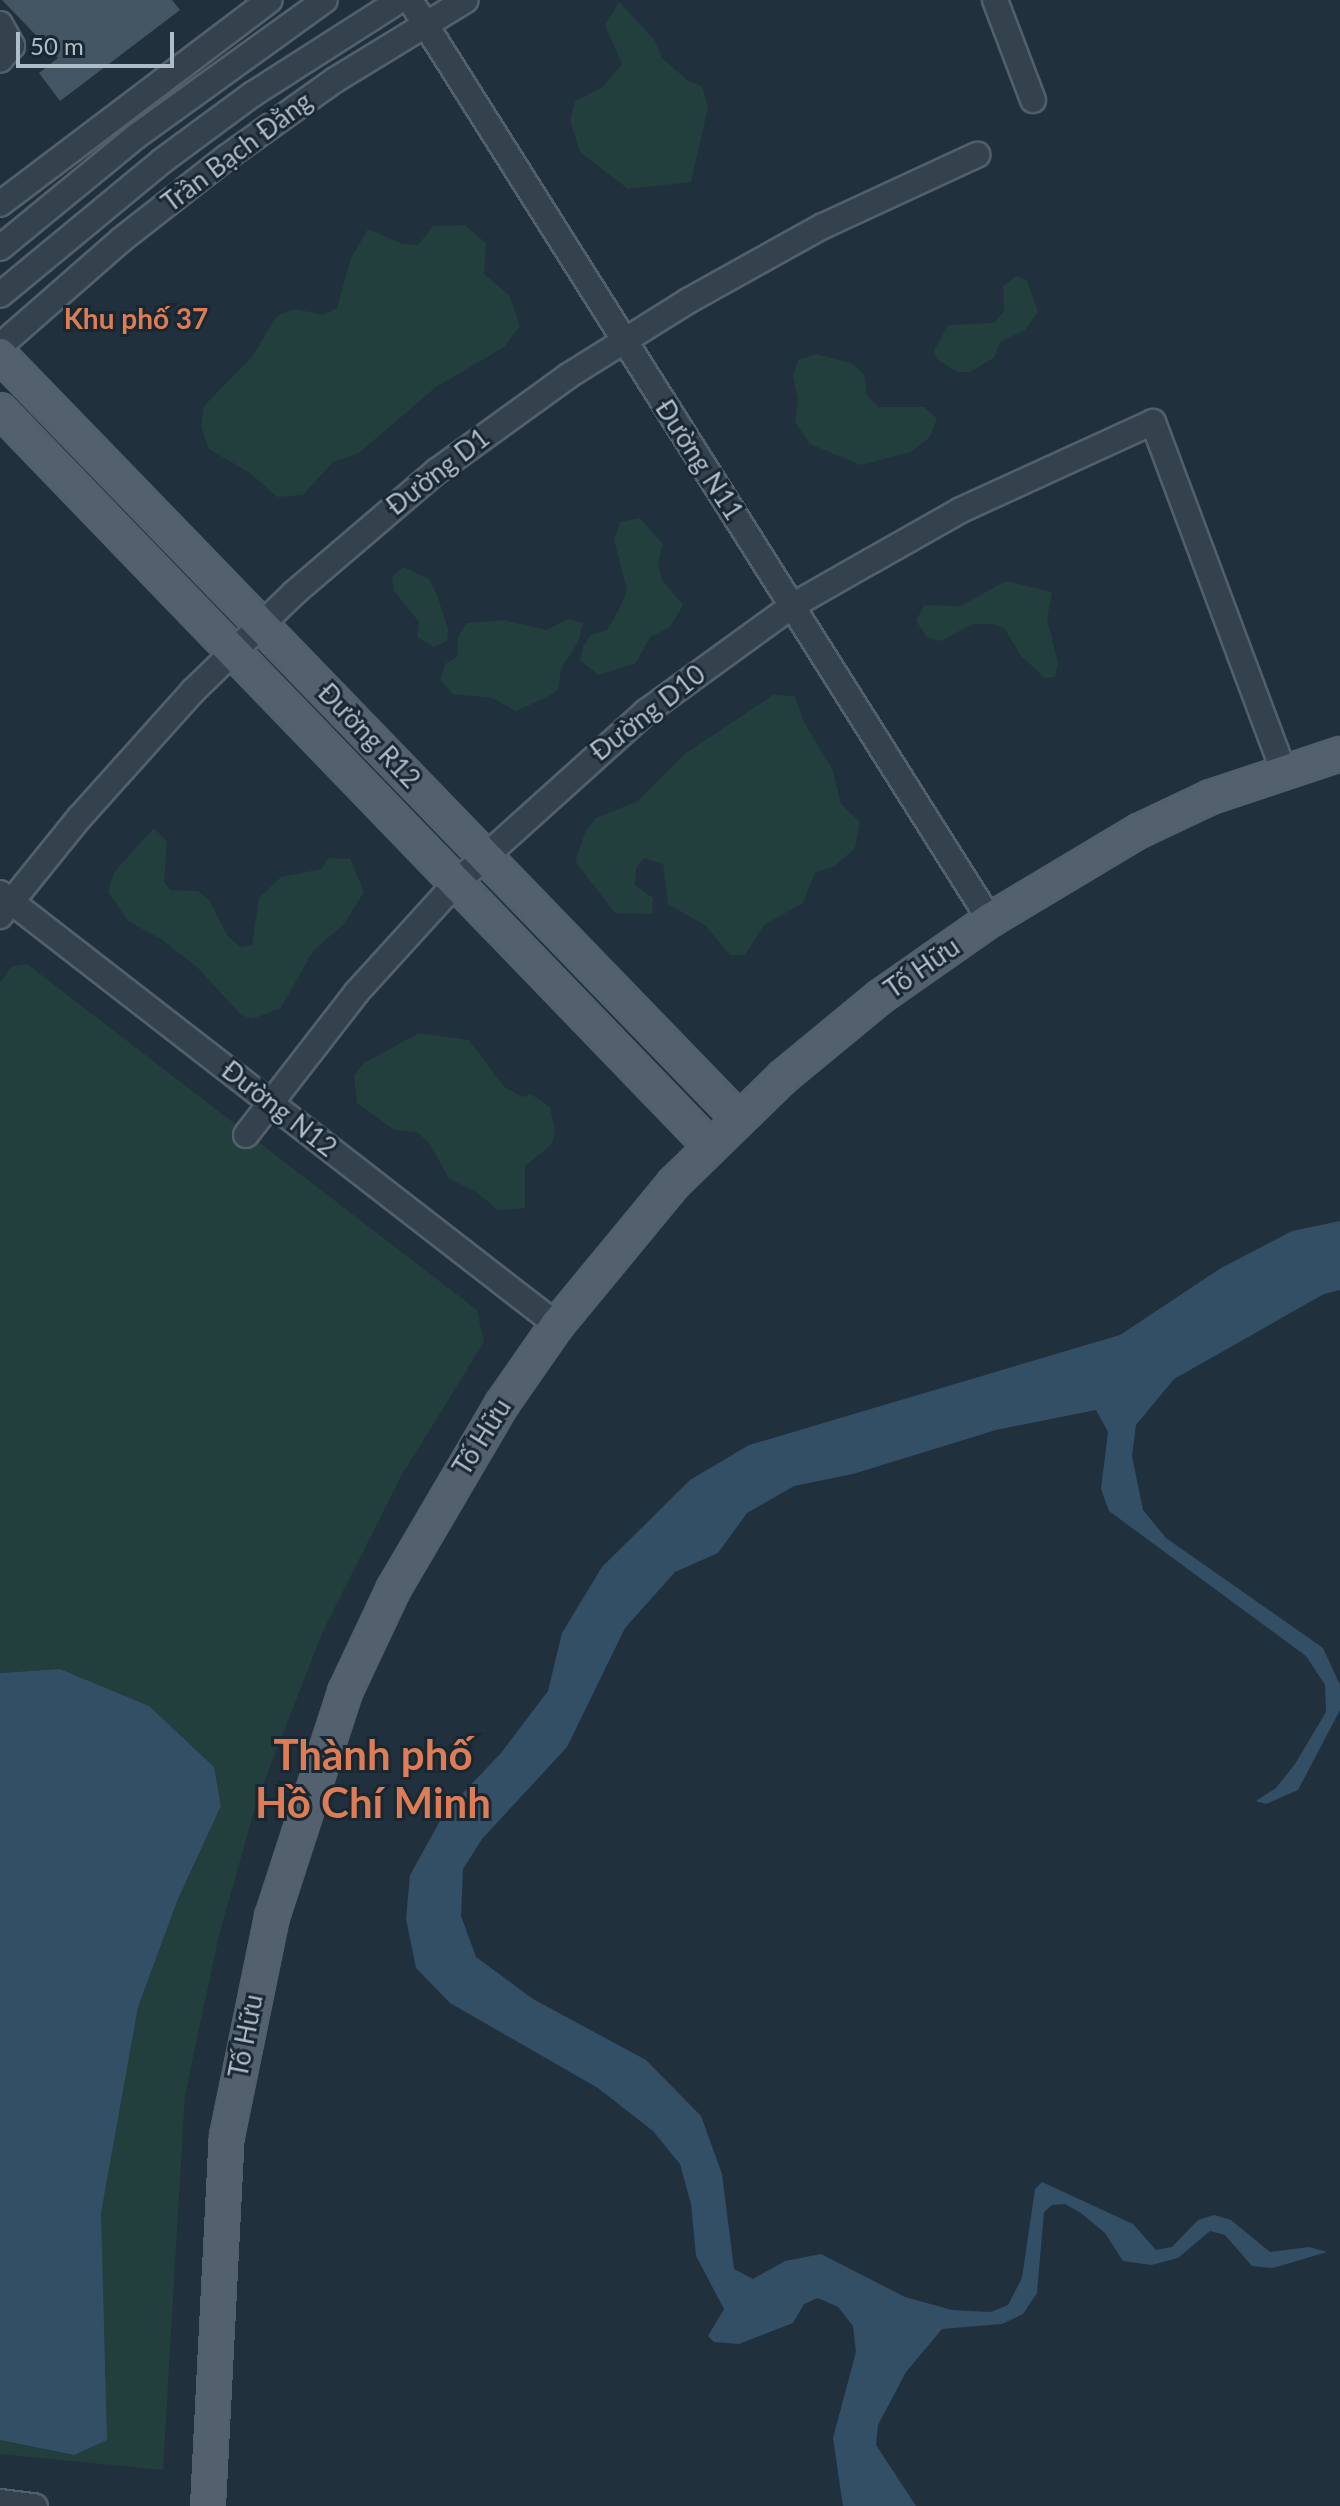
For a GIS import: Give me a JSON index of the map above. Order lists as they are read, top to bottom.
{
  "streets": {
    "main road": ["Đường R12", "Tố Hữu"],
    "street": [
      "Trần Bạch Đằng",
      "Đường N11",
      "Đường D1",
      "Đường D10",
      "Đường N12"
    ]
  },
  "crossings": [
    ["Trần Bạch Đằng", "Đường N11"],
    ["Đường N11", "Đường D1"],
    ["Đường N11", "Đường D10"],
    ["Đường N11", "Tố Hữu"],
    ["Đường D1", "Đường R12"],
    ["Đường D1", "Đường N12"],
    ["Đường D10", "Đường R12"],
    ["Đường D10", "Tố Hữu"],
    ["Đường D10", "Đường N12"],
    ["Đường R12", "Tố Hữu"],
    ["Tố Hữu", "Đường N12"]
  ],
  "districts": ["Khu phố 37", "Thành phố Hồ Chí Minh"],
  "scale_bar": "50 m"
}
